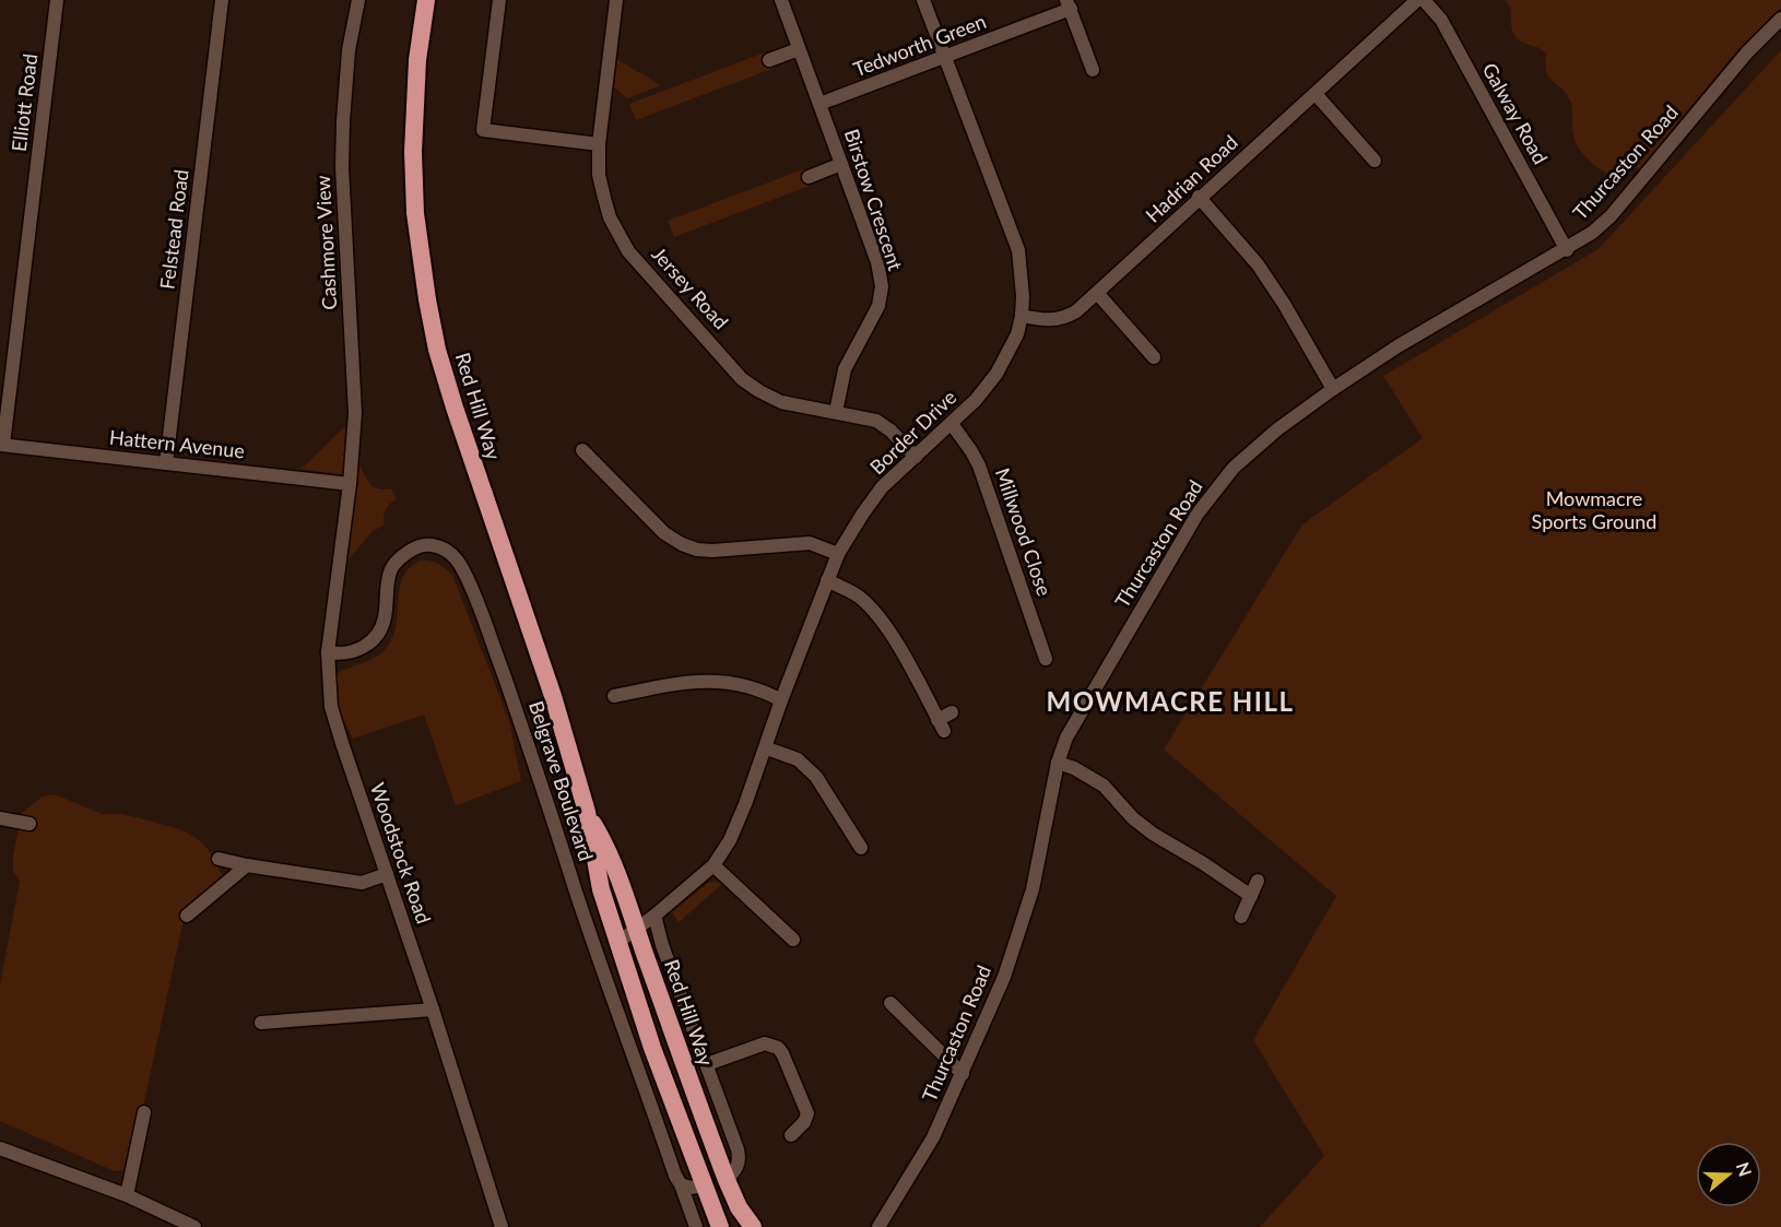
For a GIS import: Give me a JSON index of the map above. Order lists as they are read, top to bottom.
{
  "streets": {
    "highway": ["Red Hill Way"],
    "street": [
      "Tedworth Green",
      "Elliott Road",
      "Galway Road",
      "Thurcaston Road",
      "Hadrian Road",
      "Birstow Crescent",
      "Felstead Road",
      "Cashmore View",
      "Jersey Road",
      "Border Drive",
      "Hattern Avenue",
      "Millwood Close",
      "Belgrave Boulevard",
      "Woodstock Road"
    ]
  },
  "crossings": [
    ["Tedworth Green", "Birstow Crescent"],
    ["Tedworth Green", "Border Drive"],
    ["Elliott Road", "Hattern Avenue"],
    ["Galway Road", "Thurcaston Road"],
    ["Hadrian Road", "Border Drive"],
    ["Birstow Crescent", "Jersey Road"],
    ["Felstead Road", "Hattern Avenue"],
    ["Cashmore View", "Hattern Avenue"],
    ["Cashmore View", "Woodstock Road"],
    ["Jersey Road", "Border Drive"],
    ["Red Hill Way", "Border Drive"],
    ["Border Drive", "Millwood Close"],
    ["Hattern Avenue", "Woodstock Road"],
    ["Belgrave Boulevard", "Woodstock Road"]
  ],
  "districts": ["MOWMACRE HILL"],
  "parks": ["Mowmacre Sports Ground"],
  "north": "right"
}
